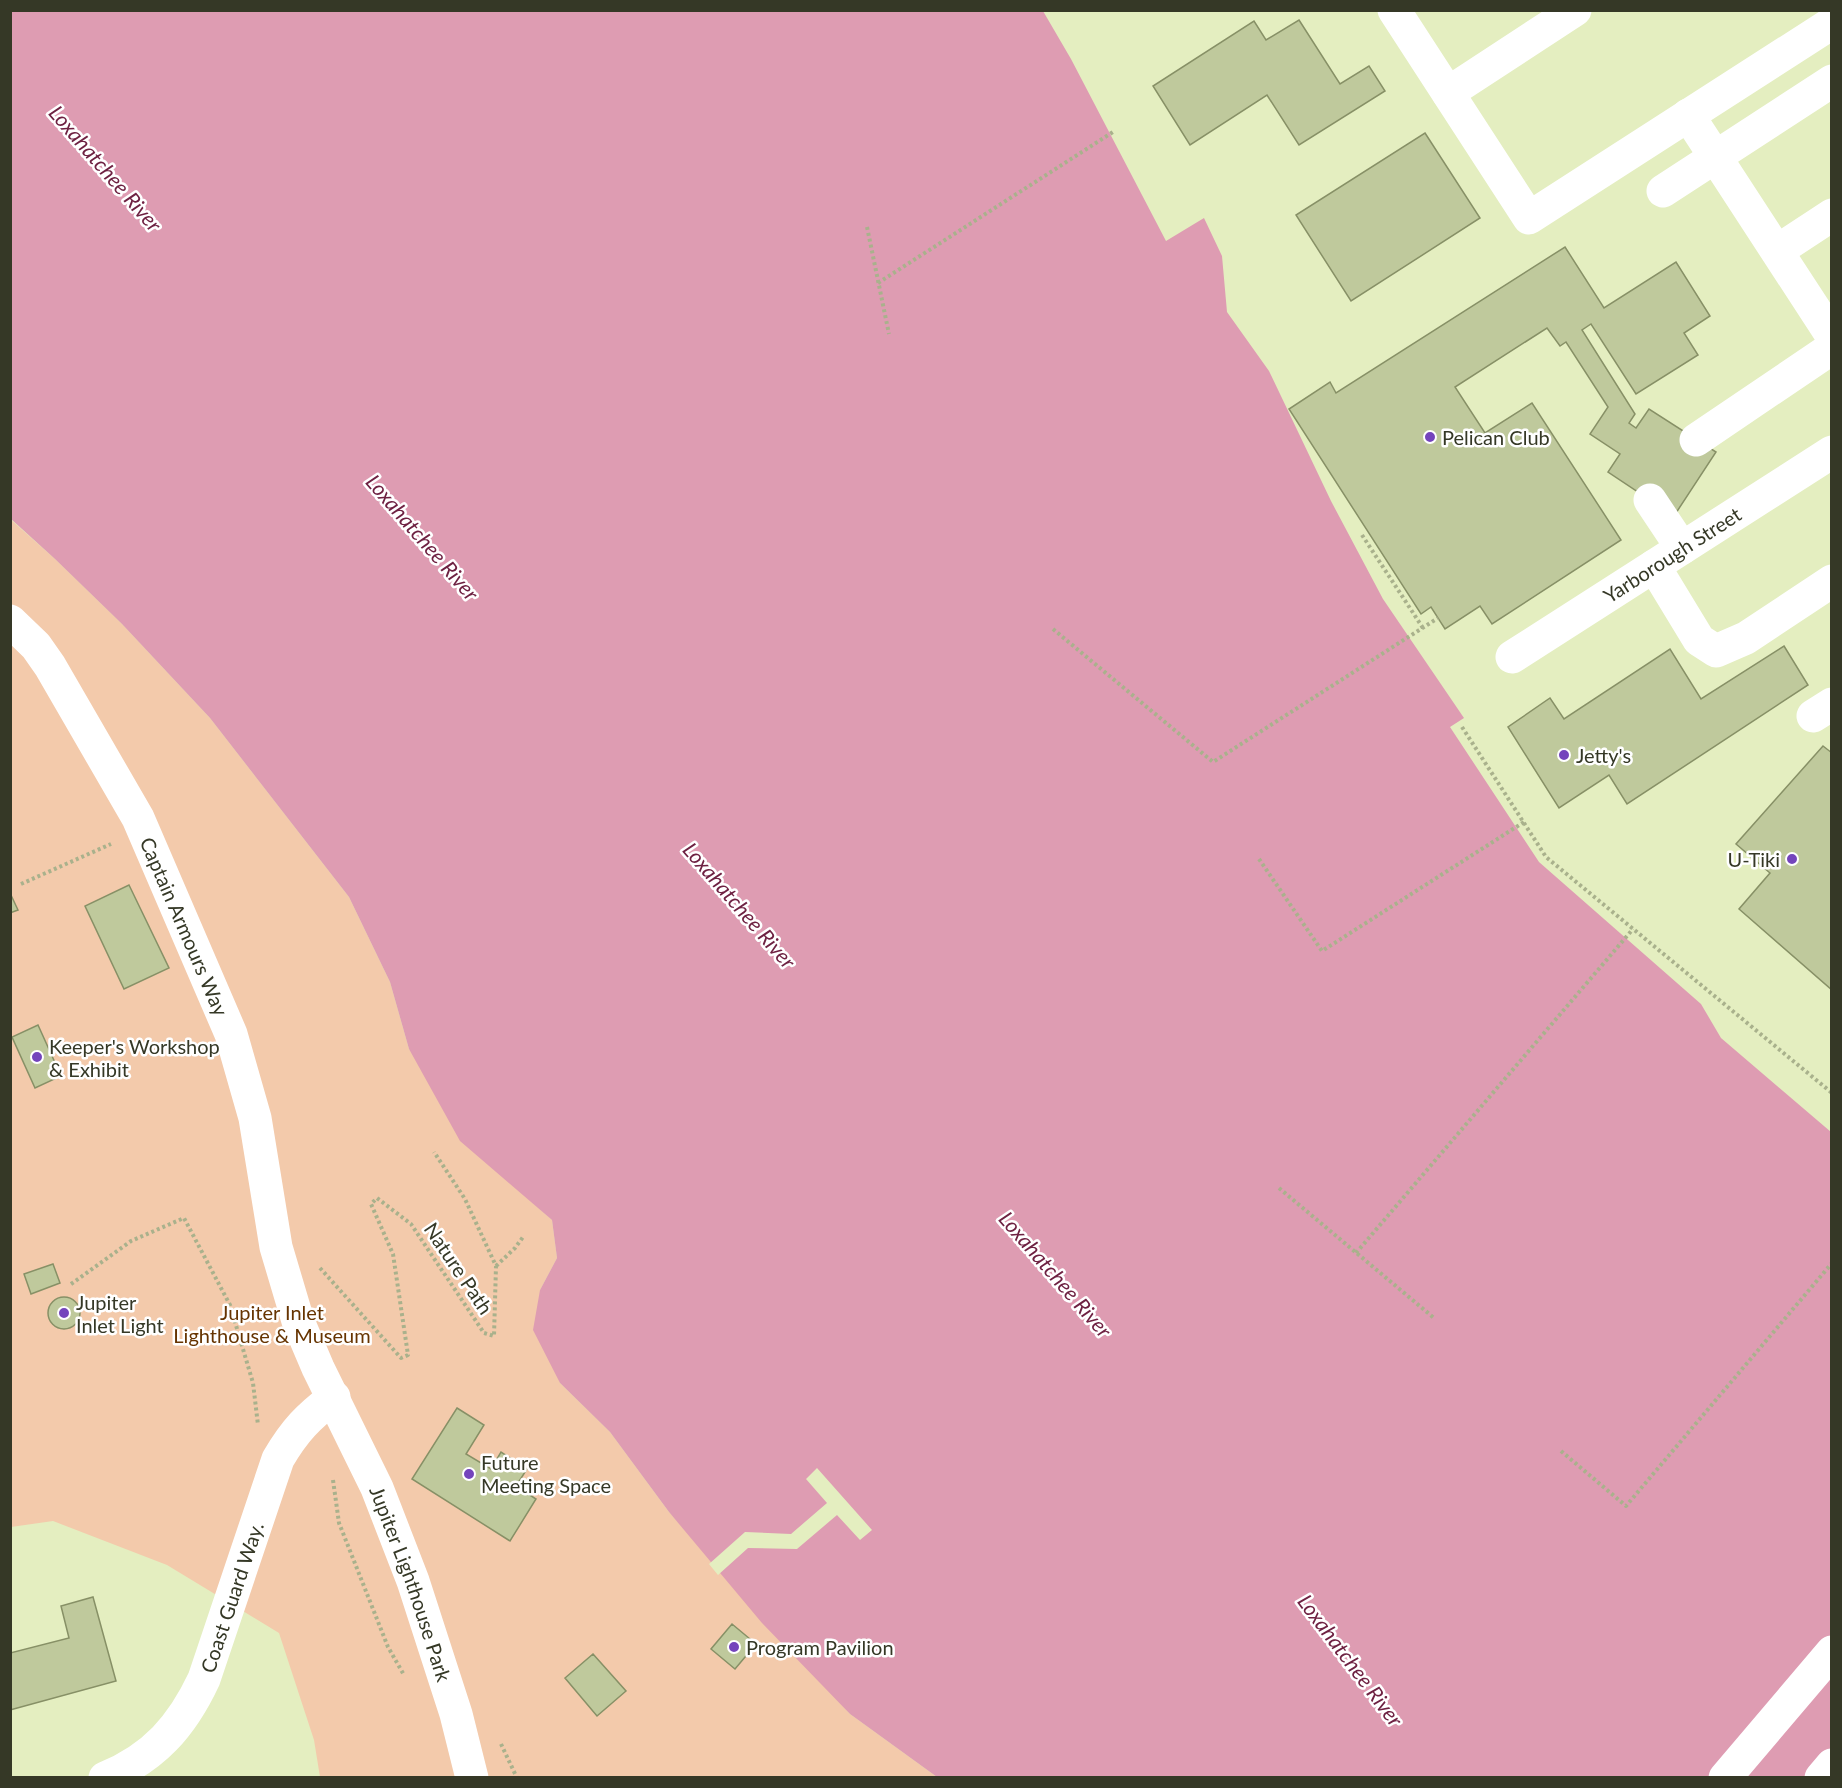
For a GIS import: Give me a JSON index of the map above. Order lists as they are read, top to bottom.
{
  "streets": {
    "street": [
      "Yarborough Street",
      "Captain Armours Way",
      "Jupiter Lighthouse Park",
      "Coast Guard Way."
    ],
    "path": ["Nature Path"]
  },
  "crossings": [
    ["Captain Armours Way", "Nature Path"],
    ["Captain Armours Way", "Jupiter Lighthouse Park"],
    ["Captain Armours Way", "Coast Guard Way."],
    ["Jupiter Lighthouse Park", "Coast Guard Way."]
  ],
  "water": ["Loxahatchee River"],
  "parks": ["Jupiter Inlet Lighthouse & Museum"],
  "places": [
    "Pelican Club",
    "Jetty's",
    "U-Tiki",
    "Keeper's Workshop & Exhibit",
    "Jupiter Inlet Light",
    "Future Meeting Space",
    "Program Pavilion"
  ]
}
